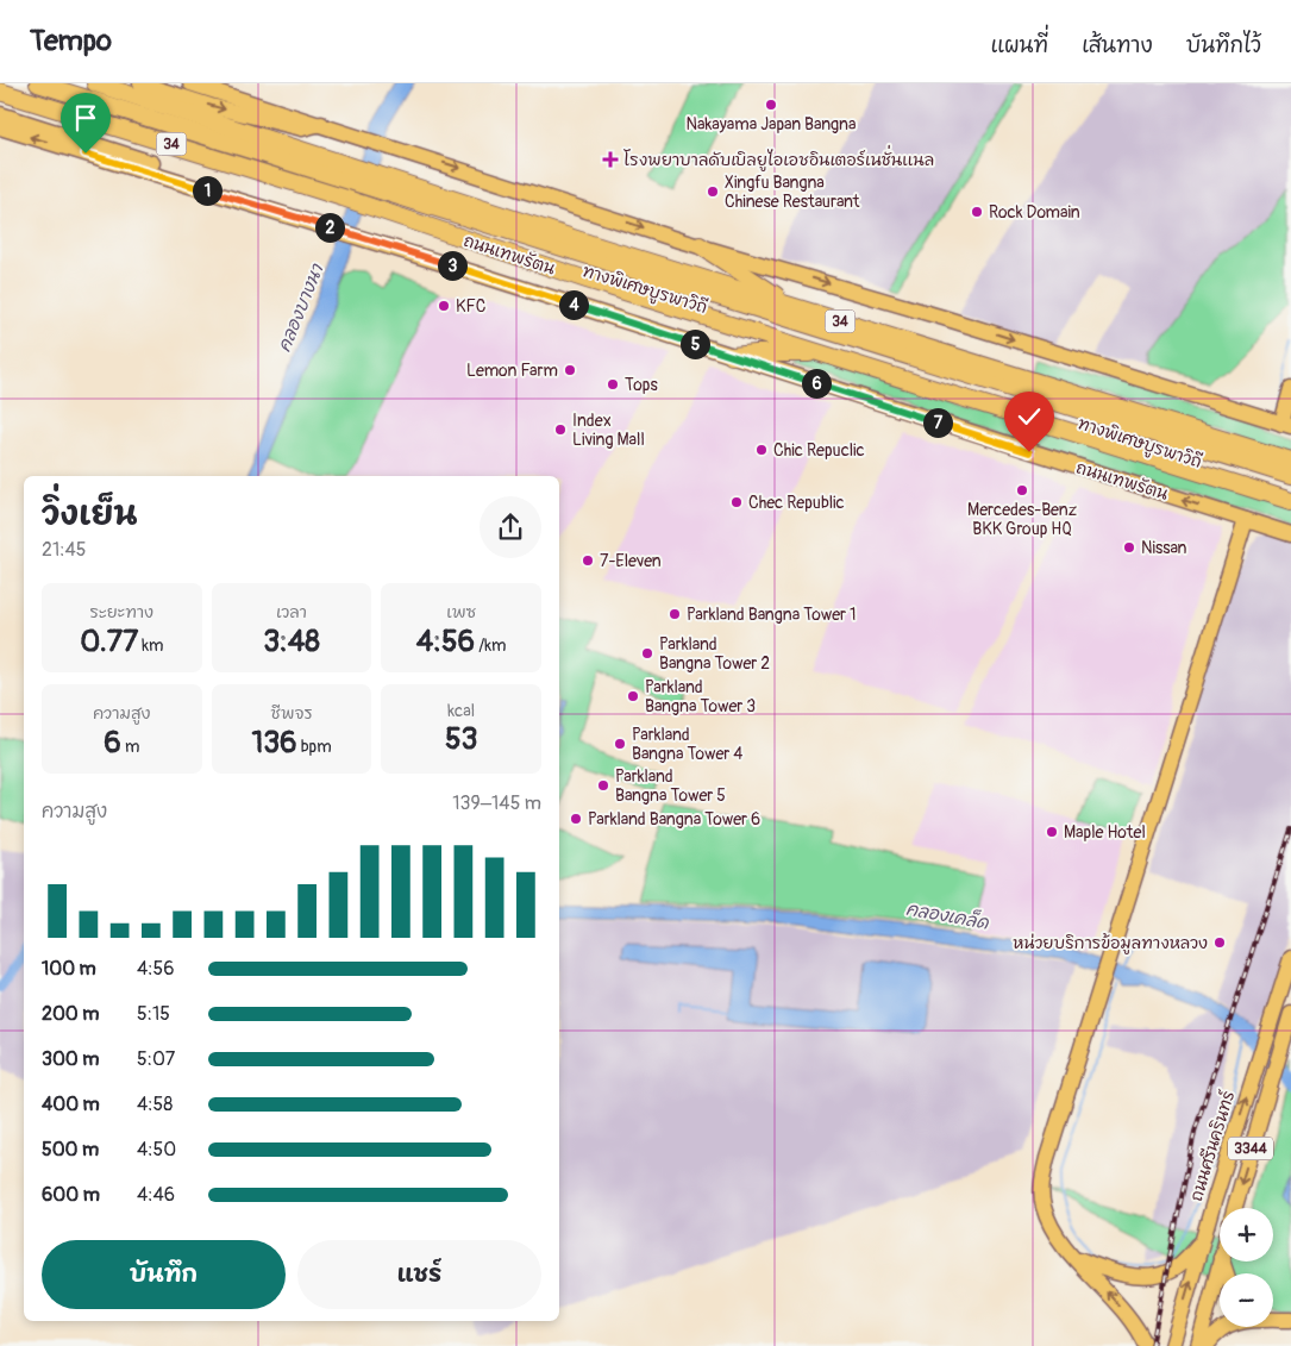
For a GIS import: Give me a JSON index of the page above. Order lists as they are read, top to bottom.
{
  "streets": {
    "highway": ["34", "ถนนเทพรัตน", "ทางพิเศษบูรพาวิถี"],
    "main road": ["ถนนศรีนครินทร์", "3344"]
  },
  "water": ["คลองบางนา", "คลองเคล็ด"],
  "places": {
    "other": [
      "Nakayama Japan Bangna",
      "Xingfu Bangna Chinese Restaurant",
      "Rock Domain",
      "KFC",
      "Lemon Farm",
      "Tops",
      "Index Living Mall",
      "Chic Repuclic",
      "Mercedes-Benz BKK Group HQ",
      "Chec Republic",
      "Nissan",
      "7-Eleven",
      "Parkland Bangna Tower 1",
      "Parkland Bangna Tower 2",
      "Parkland Bangna Tower 3",
      "Parkland Bangna Tower 4",
      "Parkland Bangna Tower 5",
      "Parkland Bangna Tower 6",
      "Maple Hotel",
      "หน่วยบริการข้อมูลทางหลวง"
    ],
    "health": ["โรงพยาบาลดับเบิลยูไอเอชอินเตอร์เนชั่นแนล"]
  },
  "page": {
    "header": "Tempo",
    "nav": ["แผนที่", "เส้นทาง", "บันทึกไว้"],
    "pins": [
      "1",
      "2",
      "3",
      "4",
      "5",
      "6",
      "7"
    ],
    "heading": ["วิ่งเย็น", "21:45"],
    "stats": [
      ["ระยะทาง", "0.77 km"],
      ["เวลา", "3:48"],
      ["เพซ", "4:56 /km"],
      ["ความสูง", "6 m"],
      ["ชีพจร", "136 bpm"],
      ["kcal", "53"]
    ],
    "chart": ["ความสูง", "139–145 m"],
    "list": [
      {
        "name": "100 m",
        "note": "4:56"
      },
      {
        "name": "200 m",
        "note": "5:15"
      },
      {
        "name": "300 m",
        "note": "5:07"
      },
      {
        "name": "400 m",
        "note": "4:58"
      },
      {
        "name": "500 m",
        "note": "4:50"
      },
      {
        "name": "600 m",
        "note": "4:46"
      }
    ],
    "map_buttons": ["+", "−"],
    "buttons": ["บันทึก", "แชร์"]
  }
}
